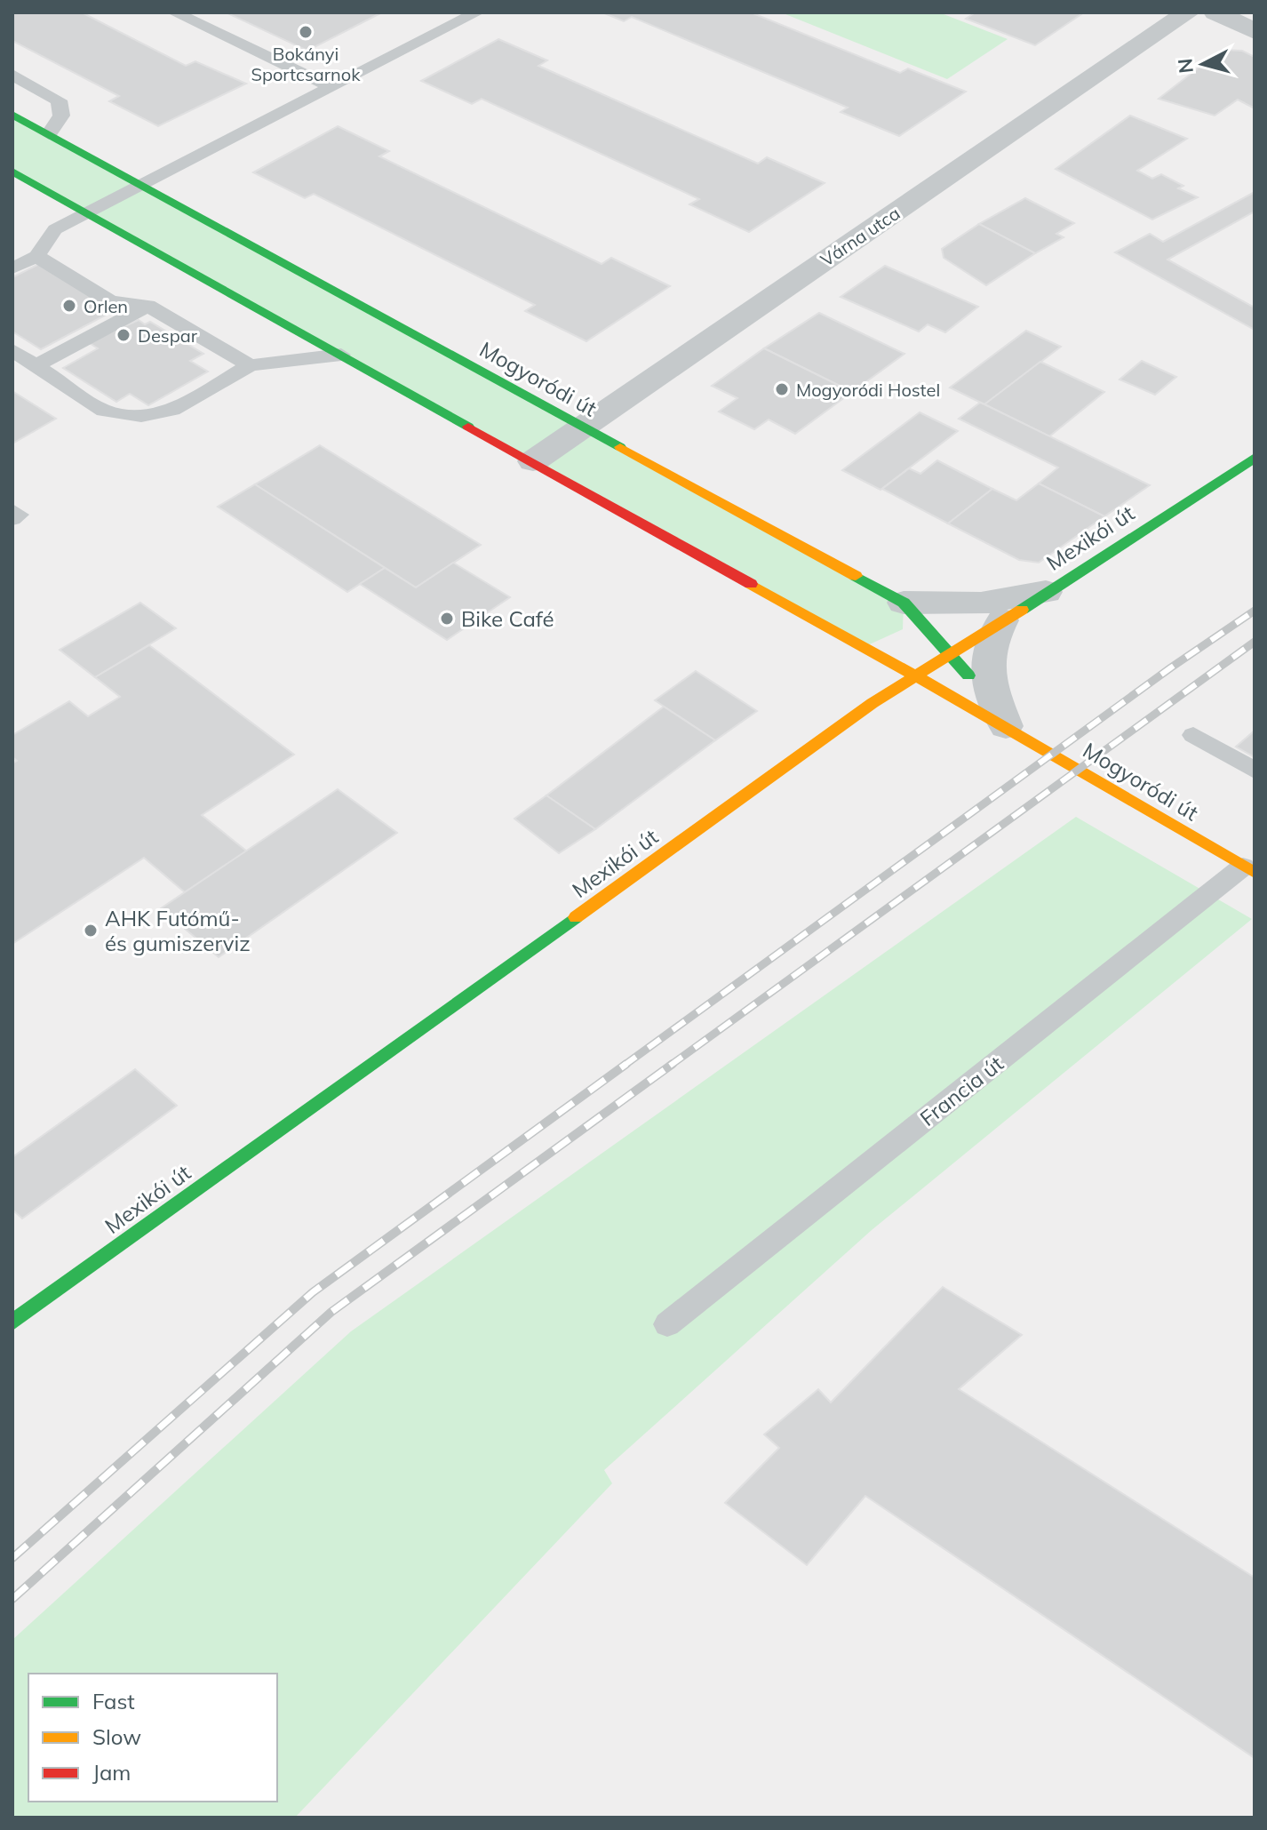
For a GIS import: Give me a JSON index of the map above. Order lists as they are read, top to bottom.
{
  "streets": {
    "street": ["Várna utca", "Mogyoródi út", "Mexikói út"],
    "lane": ["Francia út"]
  },
  "crossings": [
    ["Várna utca", "Mogyoródi út"],
    ["Mogyoródi út", "Mexikói út"],
    ["Mogyoródi út", "Francia út"]
  ],
  "places": [
    "Bokányi Sportcsarnok",
    "Orlen",
    "Despar",
    "Mogyoródi Hostel",
    "Bike Café",
    "AHK Futómű- és gumiszerviz"
  ],
  "legend": ["Fast", "Slow", "Jam"],
  "north": "left"
}
